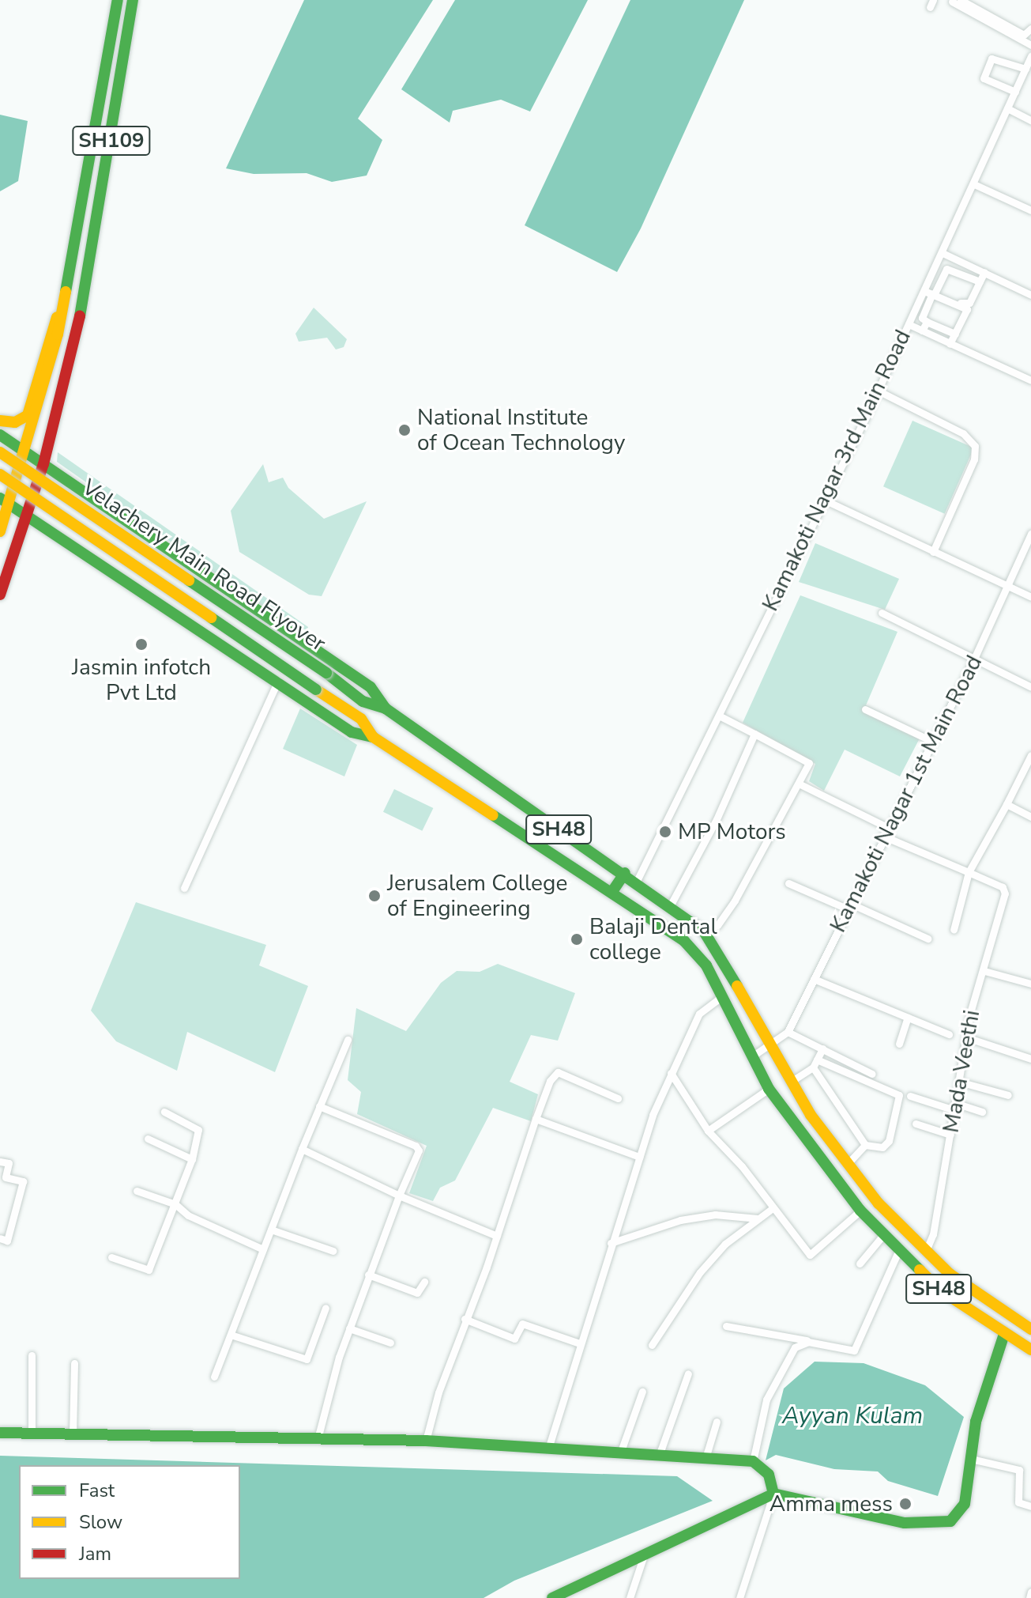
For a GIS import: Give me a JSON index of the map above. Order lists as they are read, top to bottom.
{
  "streets": {
    "main road": ["SH109", "Velachery Main Road Flyover", "SH48"],
    "street": ["Kamakoti Nagar 3rd Main Road", "Kamakoti Nagar 1st Main Road", "Mada Veethi"]
  },
  "crossings": [
    ["Kamakoti Nagar 3rd Main Road", "SH48"],
    ["Velachery Main Road Flyover", "SH48"],
    ["Kamakoti Nagar 1st Main Road", "SH48"],
    ["SH48", "Mada Veethi"]
  ],
  "water": ["Ayyan Kulam"],
  "places": [
    "National Institute of Ocean Technology",
    "Jasmin infotch Pvt Ltd",
    "MP Motors",
    "Jerusalem College of Engineering",
    "Balaji Dental college",
    "Amma mess"
  ],
  "legend": ["Fast", "Slow", "Jam"]
}
